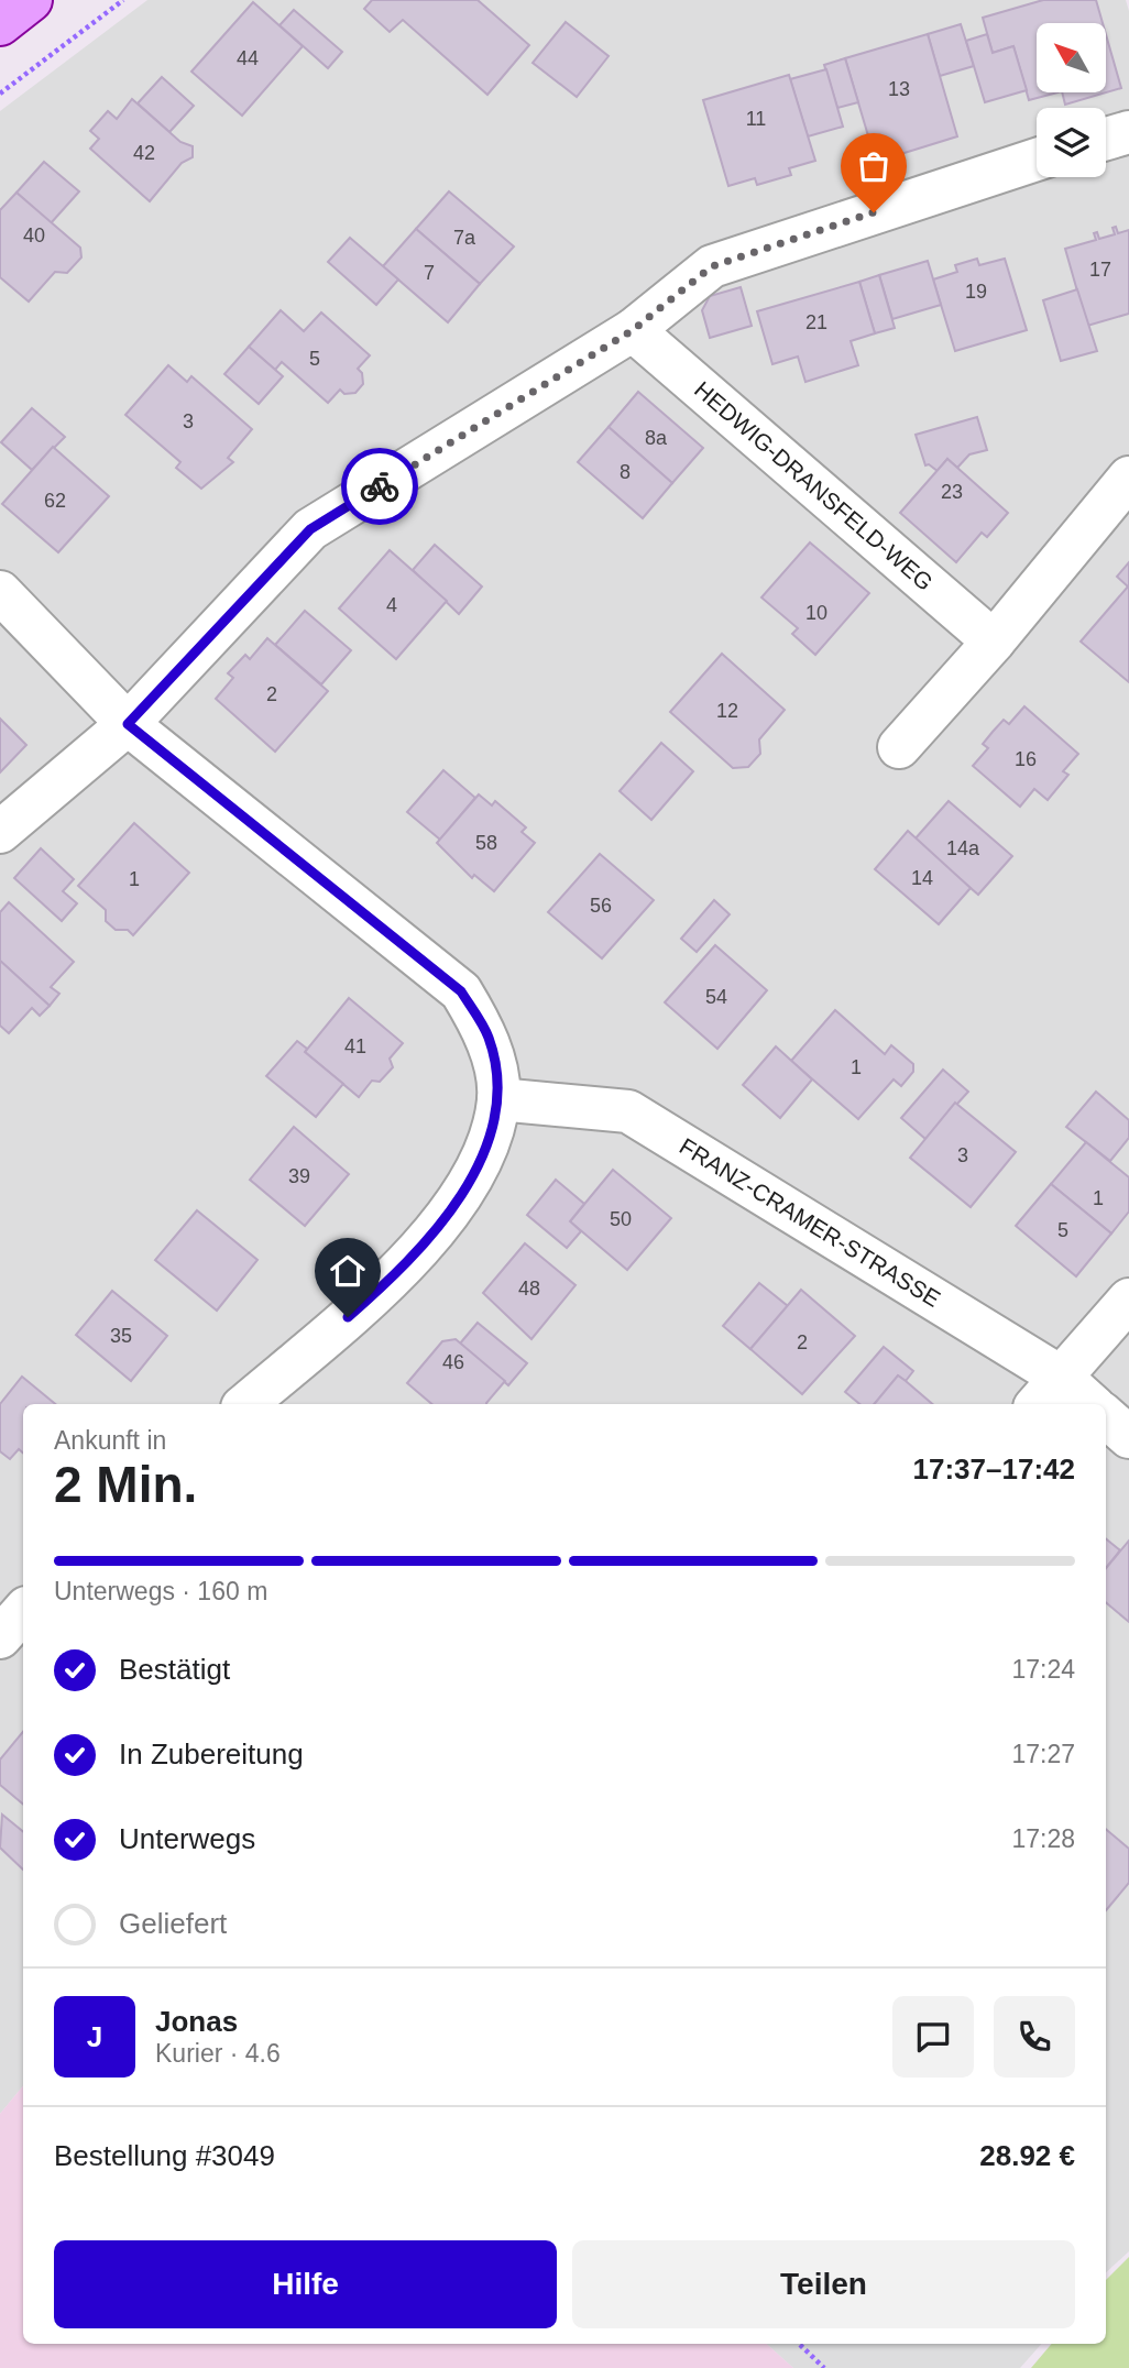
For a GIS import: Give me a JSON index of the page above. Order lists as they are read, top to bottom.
{
  "streets": {
    "street": ["HEDWIG-DRANSFELD-WEG", "FRANZ-CRAMER-STRASSE"]
  },
  "house_numbers": [
    "44",
    "13",
    "11",
    "42",
    "40",
    "7a",
    "17",
    "7",
    "19",
    "21",
    "5",
    "3",
    "8a",
    "8",
    "23",
    "62",
    "4",
    "10",
    "2",
    "12",
    "16",
    "58",
    "14a",
    "14",
    "1",
    "56",
    "54",
    "41",
    "1",
    "3",
    "39",
    "1",
    "50",
    "5",
    "48",
    "35",
    "2",
    "46"
  ],
  "north": "top left",
  "page": {
    "heading": ["2 Min.", "Ankunft in", "17:37–17:42"],
    "panel": [
      "Jonas",
      "Kurier · 4.6",
      "Bestellung #3049",
      "28.92 €"
    ],
    "bar": "Unterwegs · 160 m",
    "list": [
      ["Bestätigt", "17:24"],
      ["In Zubereitung", "17:27"],
      ["Unterwegs", "17:28"],
      "Geliefert"
    ],
    "round": "J",
    "buttons": ["Hilfe", "Teilen"]
  }
}
